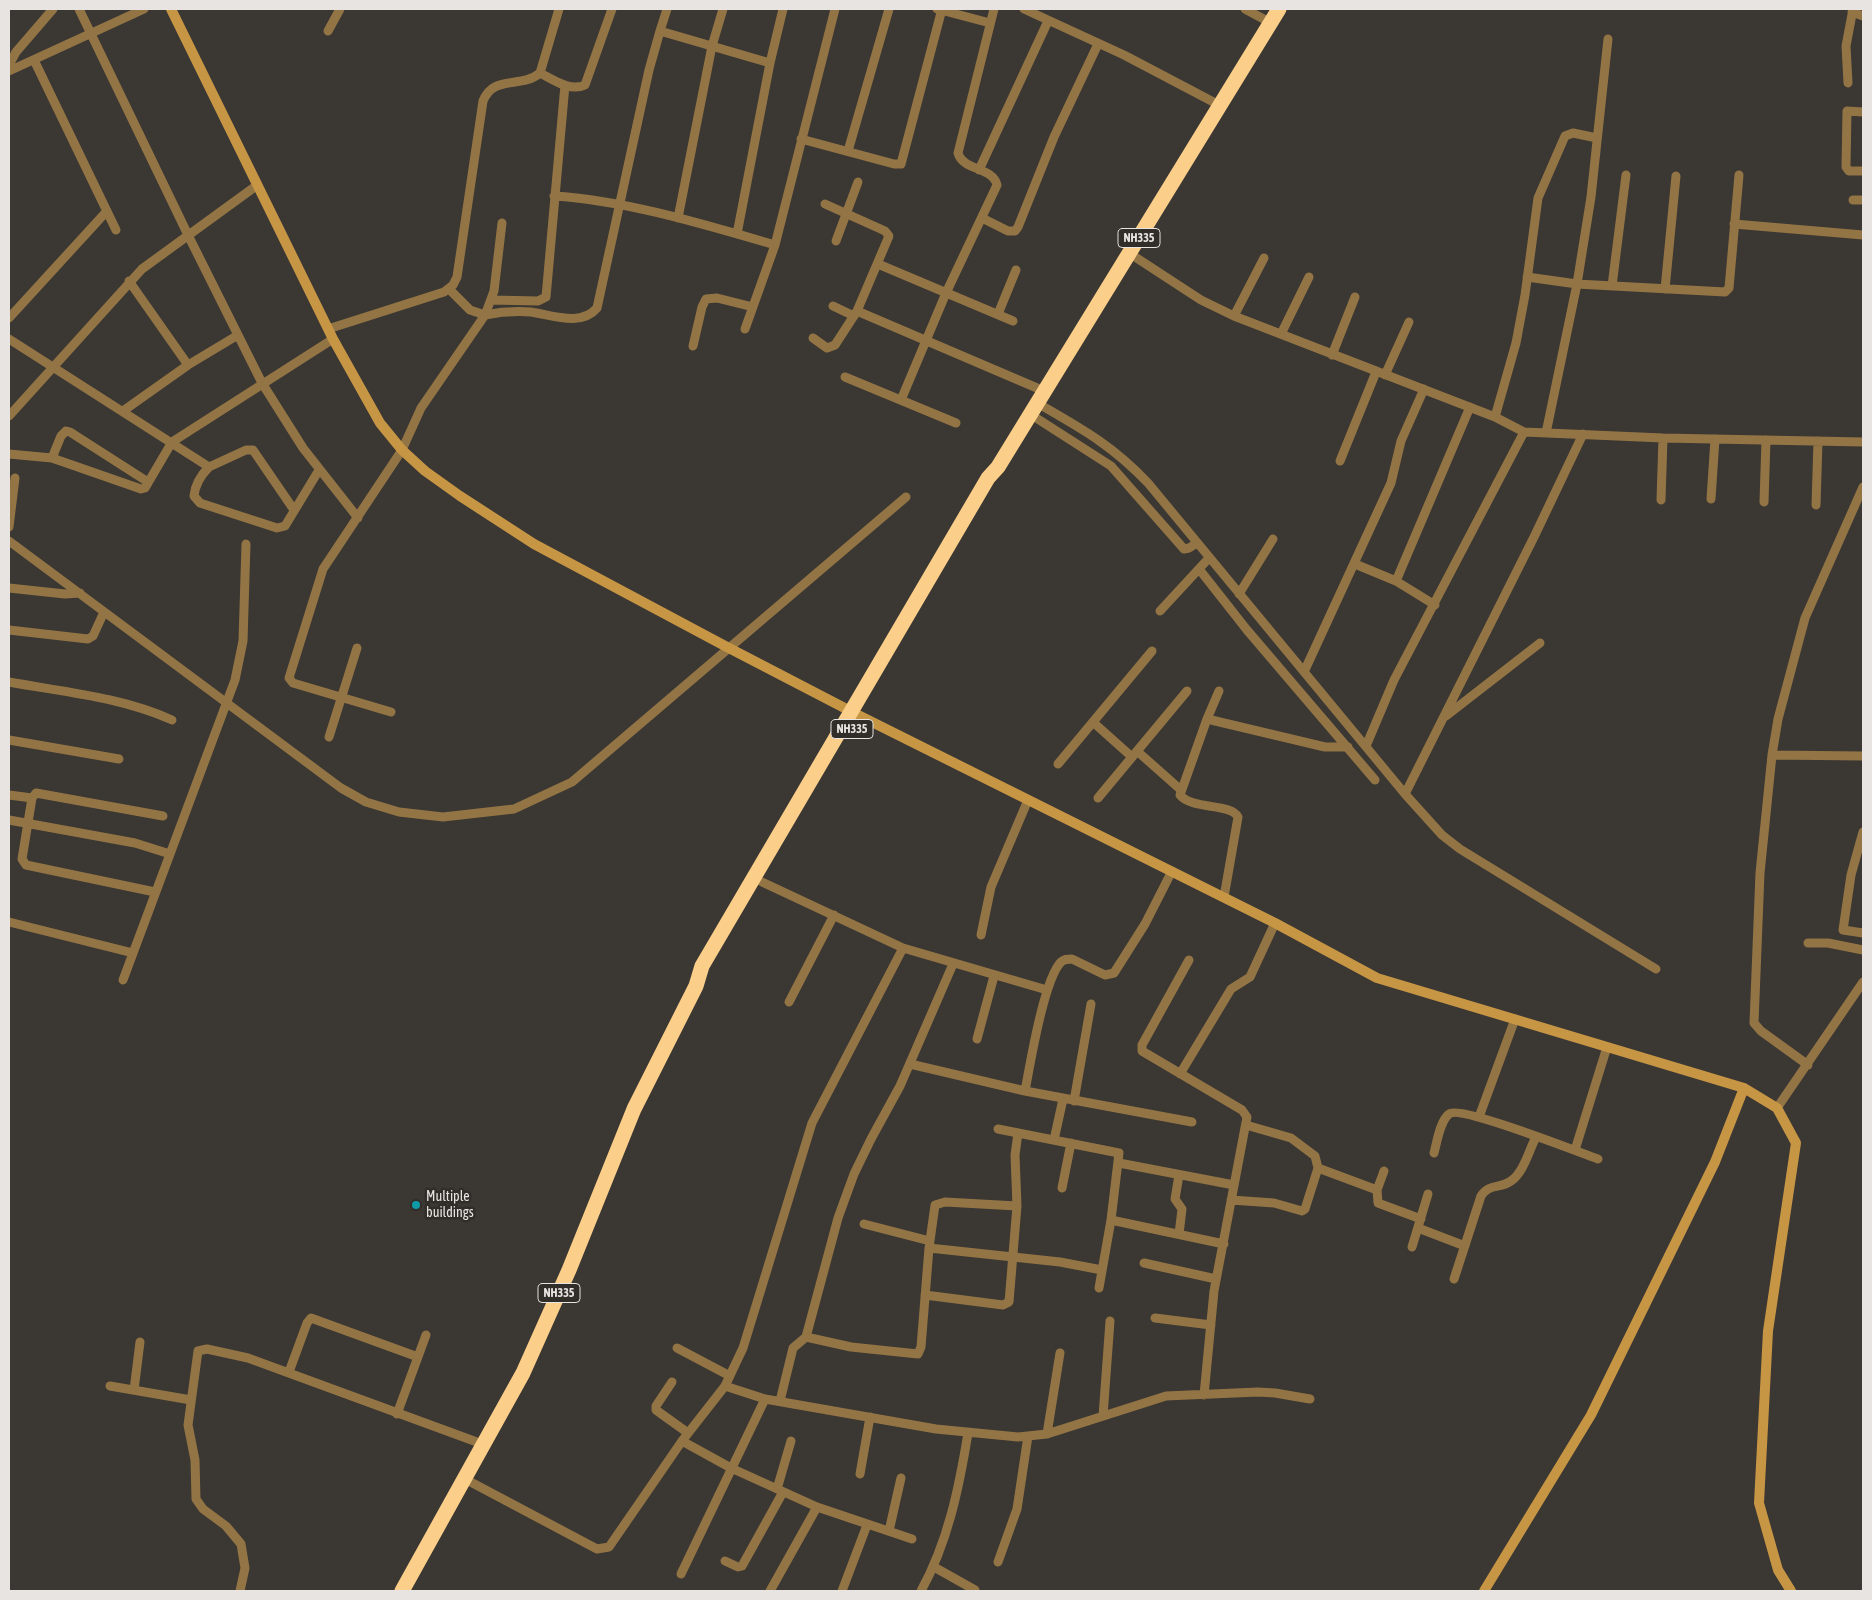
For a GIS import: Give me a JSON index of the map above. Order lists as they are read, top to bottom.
{
  "streets": {
    "highway": ["NH335"]
  },
  "places": ["Multiple buildings"]
}
